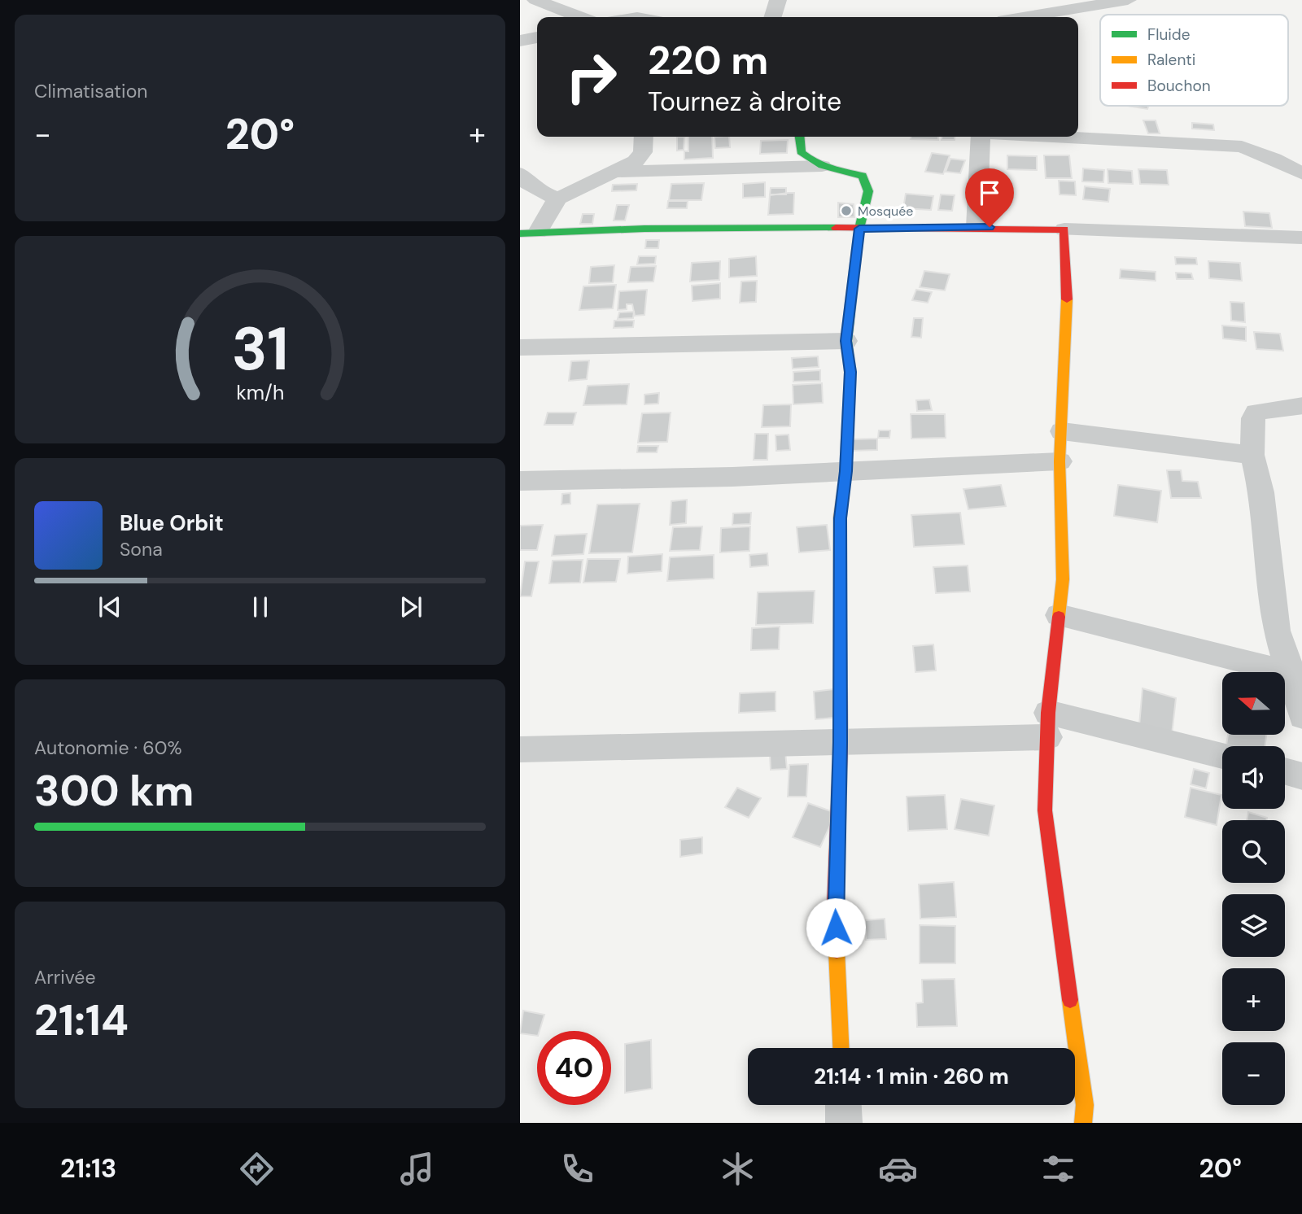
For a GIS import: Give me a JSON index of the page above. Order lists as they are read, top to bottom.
{
  "places": ["Mosquée"],
  "legend": ["Fluide", "Ralenti", "Bouchon"],
  "north": "left",
  "page": {
    "tile": [
      "Climatisation",
      ["Autonomie · 60%", "300 km"],
      ["Arrivée", "21:14"]
    ],
    "turn": ["220 m", "Tournez à droite"],
    "heat": ["−", "20°", "+"],
    "song": ["Blue Orbit", "Sona"],
    "map_buttons": ["+", "−"],
    "limit": "40",
    "trip": "21:14 · 1 min · 260 m",
    "tabs": ["21:13", "20°"],
    "gauge": ["31", "km/h"]
  }
}
